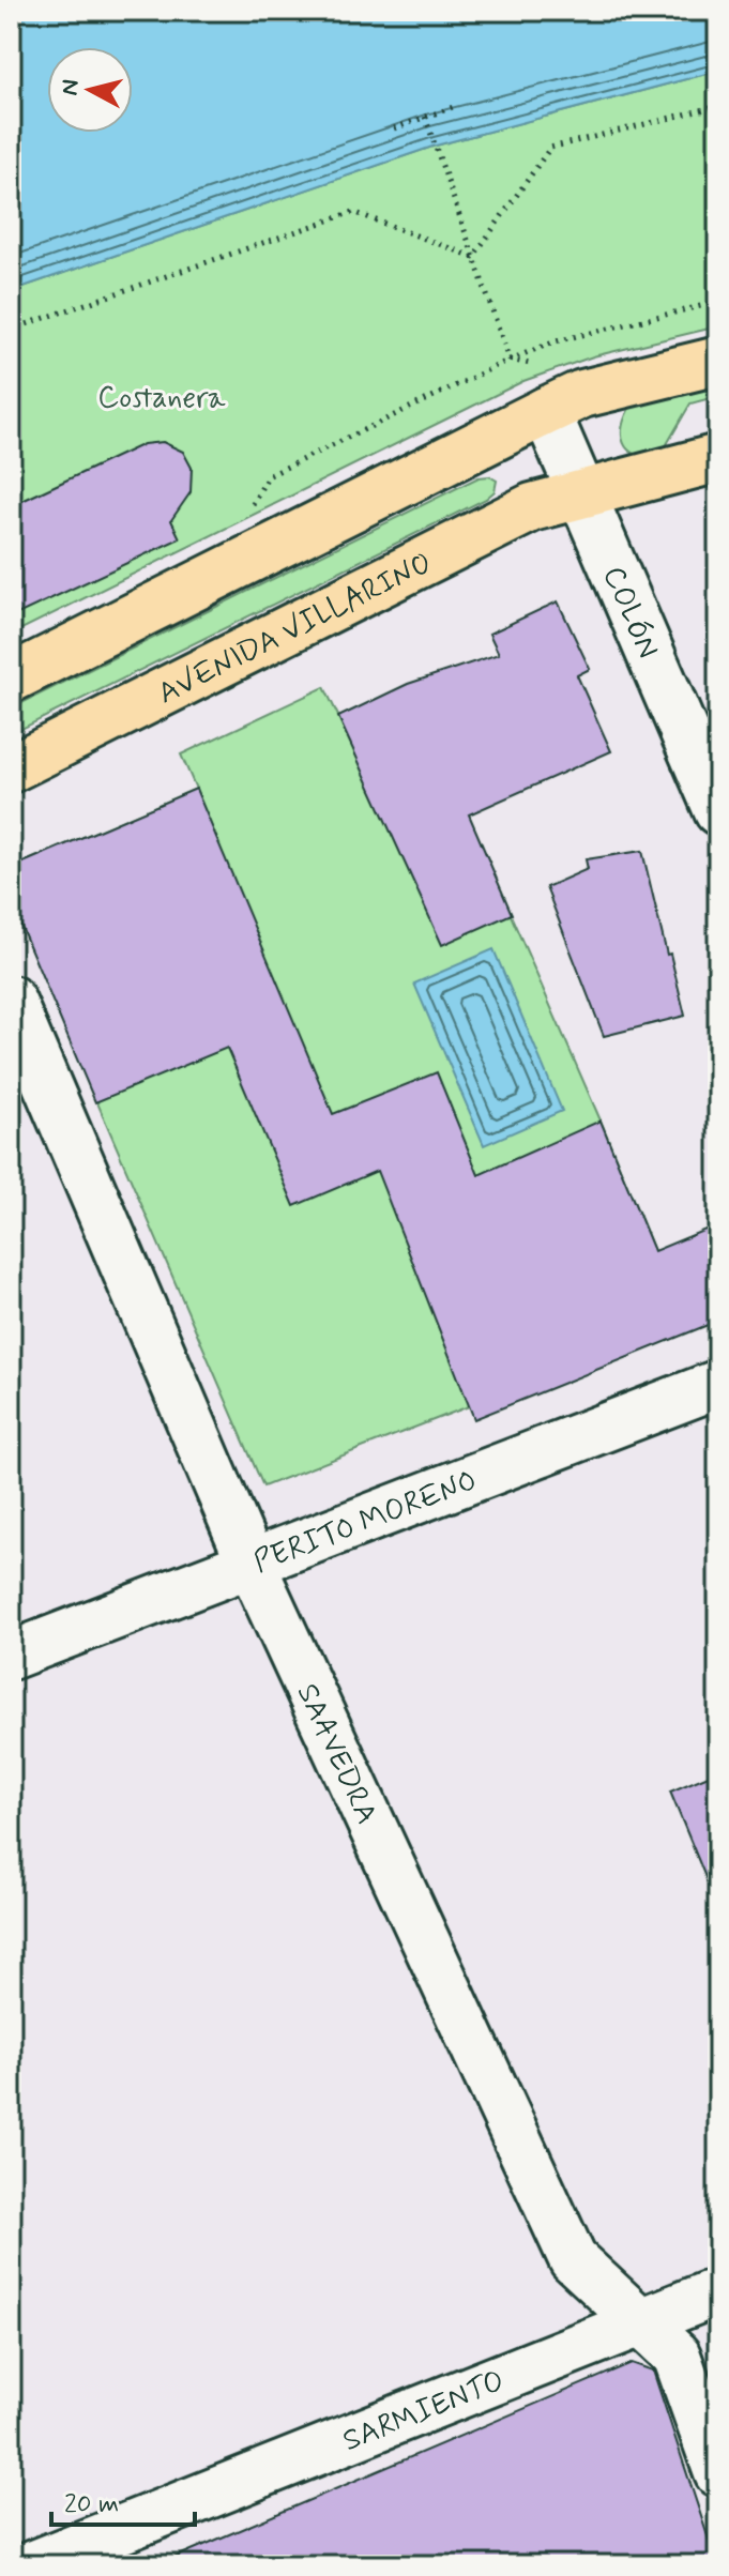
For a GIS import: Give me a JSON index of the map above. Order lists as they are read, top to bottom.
{
  "streets": {
    "main road": ["AVENIDA VILLARINO"],
    "street": [
      "COLÓN",
      "PERITO MORENO",
      "SAAVEDRA",
      "SARMIENTO"
    ]
  },
  "crossings": [
    ["COLÓN", "AVENIDA VILLARINO"],
    ["PERITO MORENO", "SAAVEDRA"],
    ["SAAVEDRA", "SARMIENTO"]
  ],
  "parks": ["Costanera"],
  "scale_bar": "20 m",
  "north": "left"
}
